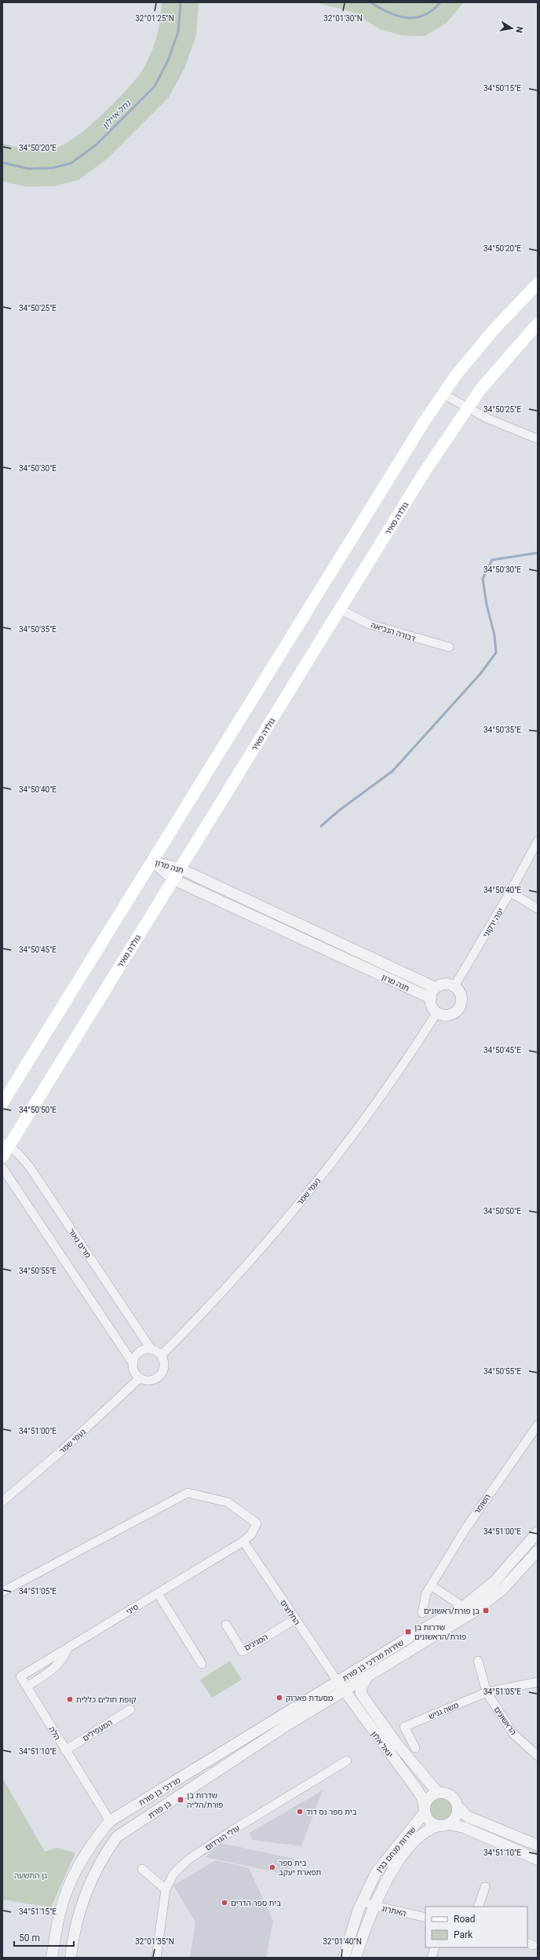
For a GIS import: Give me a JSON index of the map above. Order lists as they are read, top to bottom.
{
  "streets": {
    "main road": ["גולדה מאיר"],
    "street": [
      "דבורה הנביאה",
      "חנה מרון",
      "יפה ירקוני",
      "נעמי שמר",
      "מרים נאור",
      "השומר",
      "סיני",
      "החלוצים",
      "המגינים",
      "שדרות מרדכי בן פורת",
      "משה גניש",
      "הראשונים",
      "המעפילים",
      "הלה",
      "יגאל אלון",
      "מרדכי בן פורת",
      "בן פורת",
      "עולי הגרדום",
      "שדרות מנחם בגין",
      "האתרוג"
    ]
  },
  "crossings": [
    ["גולדה מאיר", "דבורה הנביאה"],
    ["גולדה מאיר", "חנה מרון"],
    ["גולדה מאיר", "מרים נאור"],
    ["חנה מרון", "יפה ירקוני"],
    ["חנה מרון", "נעמי שמר"],
    ["יפה ירקוני", "נעמי שמר"],
    ["נעמי שמר", "מרים נאור"],
    ["סיני", "החלוצים"],
    ["סיני", "הלה"],
    ["החלוצים", "המגינים"],
    ["החלוצים", "שדרות מרדכי בן פורת"],
    ["החלוצים", "יגאל אלון"],
    ["החלוצים", "מרדכי בן פורת"],
    ["החלוצים", "בן פורת"],
    ["שדרות מרדכי בן פורת", "יגאל אלון"],
    ["שדרות מרדכי בן פורת", "מרדכי בן פורת"],
    ["שדרות מרדכי בן פורת", "בן פורת"],
    ["משה גניש", "הראשונים"],
    ["משה גניש", "יגאל אלון"],
    ["המעפילים", "הלה"],
    ["הלה", "מרדכי בן פורת"],
    ["יגאל אלון", "מרדכי בן פורת"],
    ["יגאל אלון", "בן פורת"],
    ["יגאל אלון", "שדרות מנחם בגין"],
    ["מרדכי בן פורת", "בן פורת"],
    ["שדרות מנחם בגין", "האתרוג"]
  ],
  "water": ["נחל איילון"],
  "parks": ["גן התשעה"],
  "places": {
    "transit": ["בן פורת/ראשונים", "שדרות בן פורת/הראשונים", "שדרות בן פורת/הל״ה"],
    "other": [
      "מסעדת פארוק",
      "קופת חולים כללית",
      "בית ספר נס דוד",
      "בית ספר תפארת יעקב",
      "בית ספר הדרים"
    ]
  },
  "legend": ["Road", "Park"],
  "scale_bar": "50 m",
  "north": "right",
  "coordinates": [
    "32°01'25\"N",
    "32°01'30\"N",
    "34°50'15\"E",
    "34°50'20\"E",
    "34°50'25\"E",
    "34°50'30\"E",
    "34°50'35\"E",
    "34°50'40\"E",
    "34°50'45\"E",
    "34°50'50\"E",
    "34°50'55\"E",
    "34°51'00\"E",
    "34°51'05\"E",
    "34°51'10\"E",
    "34°51'15\"E",
    "32°01'35\"N",
    "32°01'40\"N"
  ]
}
